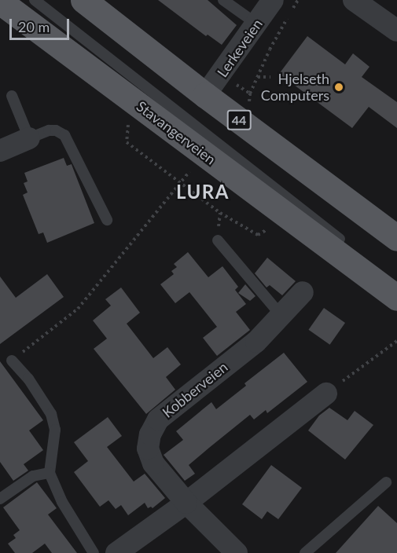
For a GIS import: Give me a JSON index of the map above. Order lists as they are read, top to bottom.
{
  "streets": {
    "main road": ["44", "Stavangerveien"],
    "street": ["Lerkeveien", "Kobberveien"]
  },
  "crossings": [
    ["Lerkeveien", "44"]
  ],
  "districts": ["LURA"],
  "places": ["Hjelseth Computers"],
  "scale_bar": "20 m"
}
